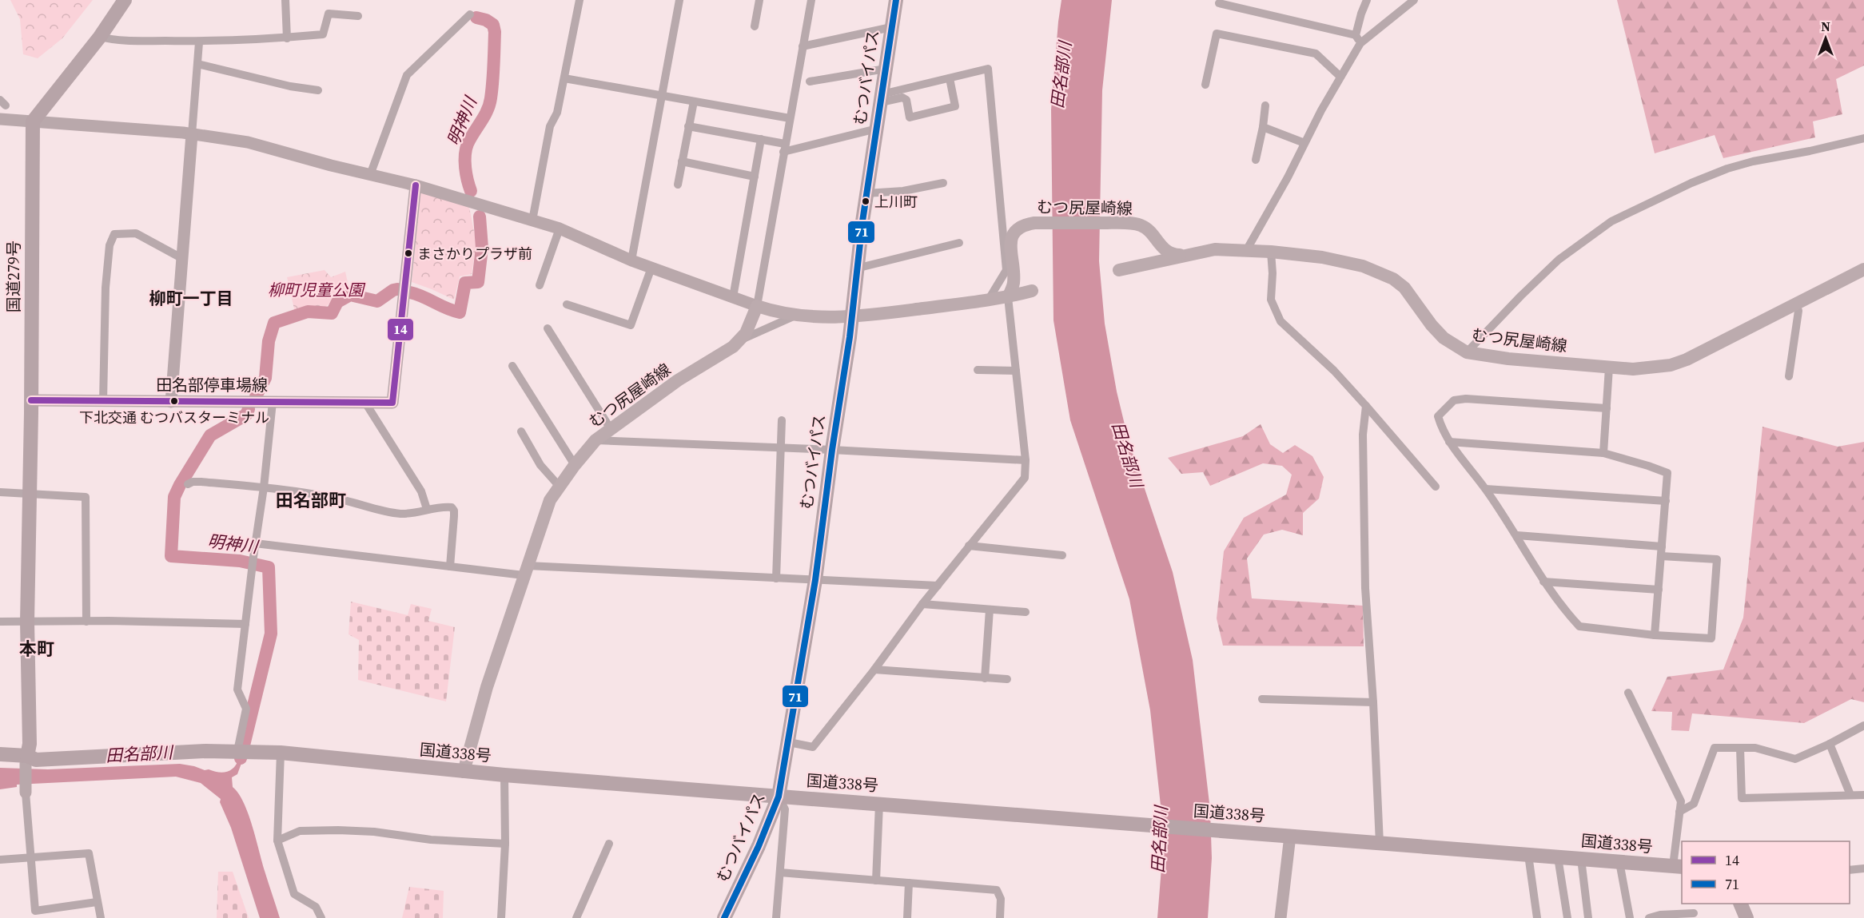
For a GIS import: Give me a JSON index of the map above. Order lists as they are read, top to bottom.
{
  "streets": {
    "highway": ["むつバイパス", "国道279号", "国道338号"],
    "main road": ["むつ尻屋崎線"],
    "street": ["田名部停車場線"]
  },
  "crossings": [
    ["むつバイパス", "国道338号"],
    ["むつ尻屋崎線", "国道338号"],
    ["国道279号", "田名部停車場線"],
    ["国道279号", "国道338号"]
  ],
  "districts": ["柳町一丁目", "田名部町", "本町"],
  "water": ["田名部川", "明神川"],
  "parks": ["柳町児童公園"],
  "places": ["上川町", "まさかりプラザ前", "下北交通 むつバスターミナル"],
  "lines": ["transit line 71", "transit line 14"],
  "legend": ["14", "71"],
  "north": "top"
}
